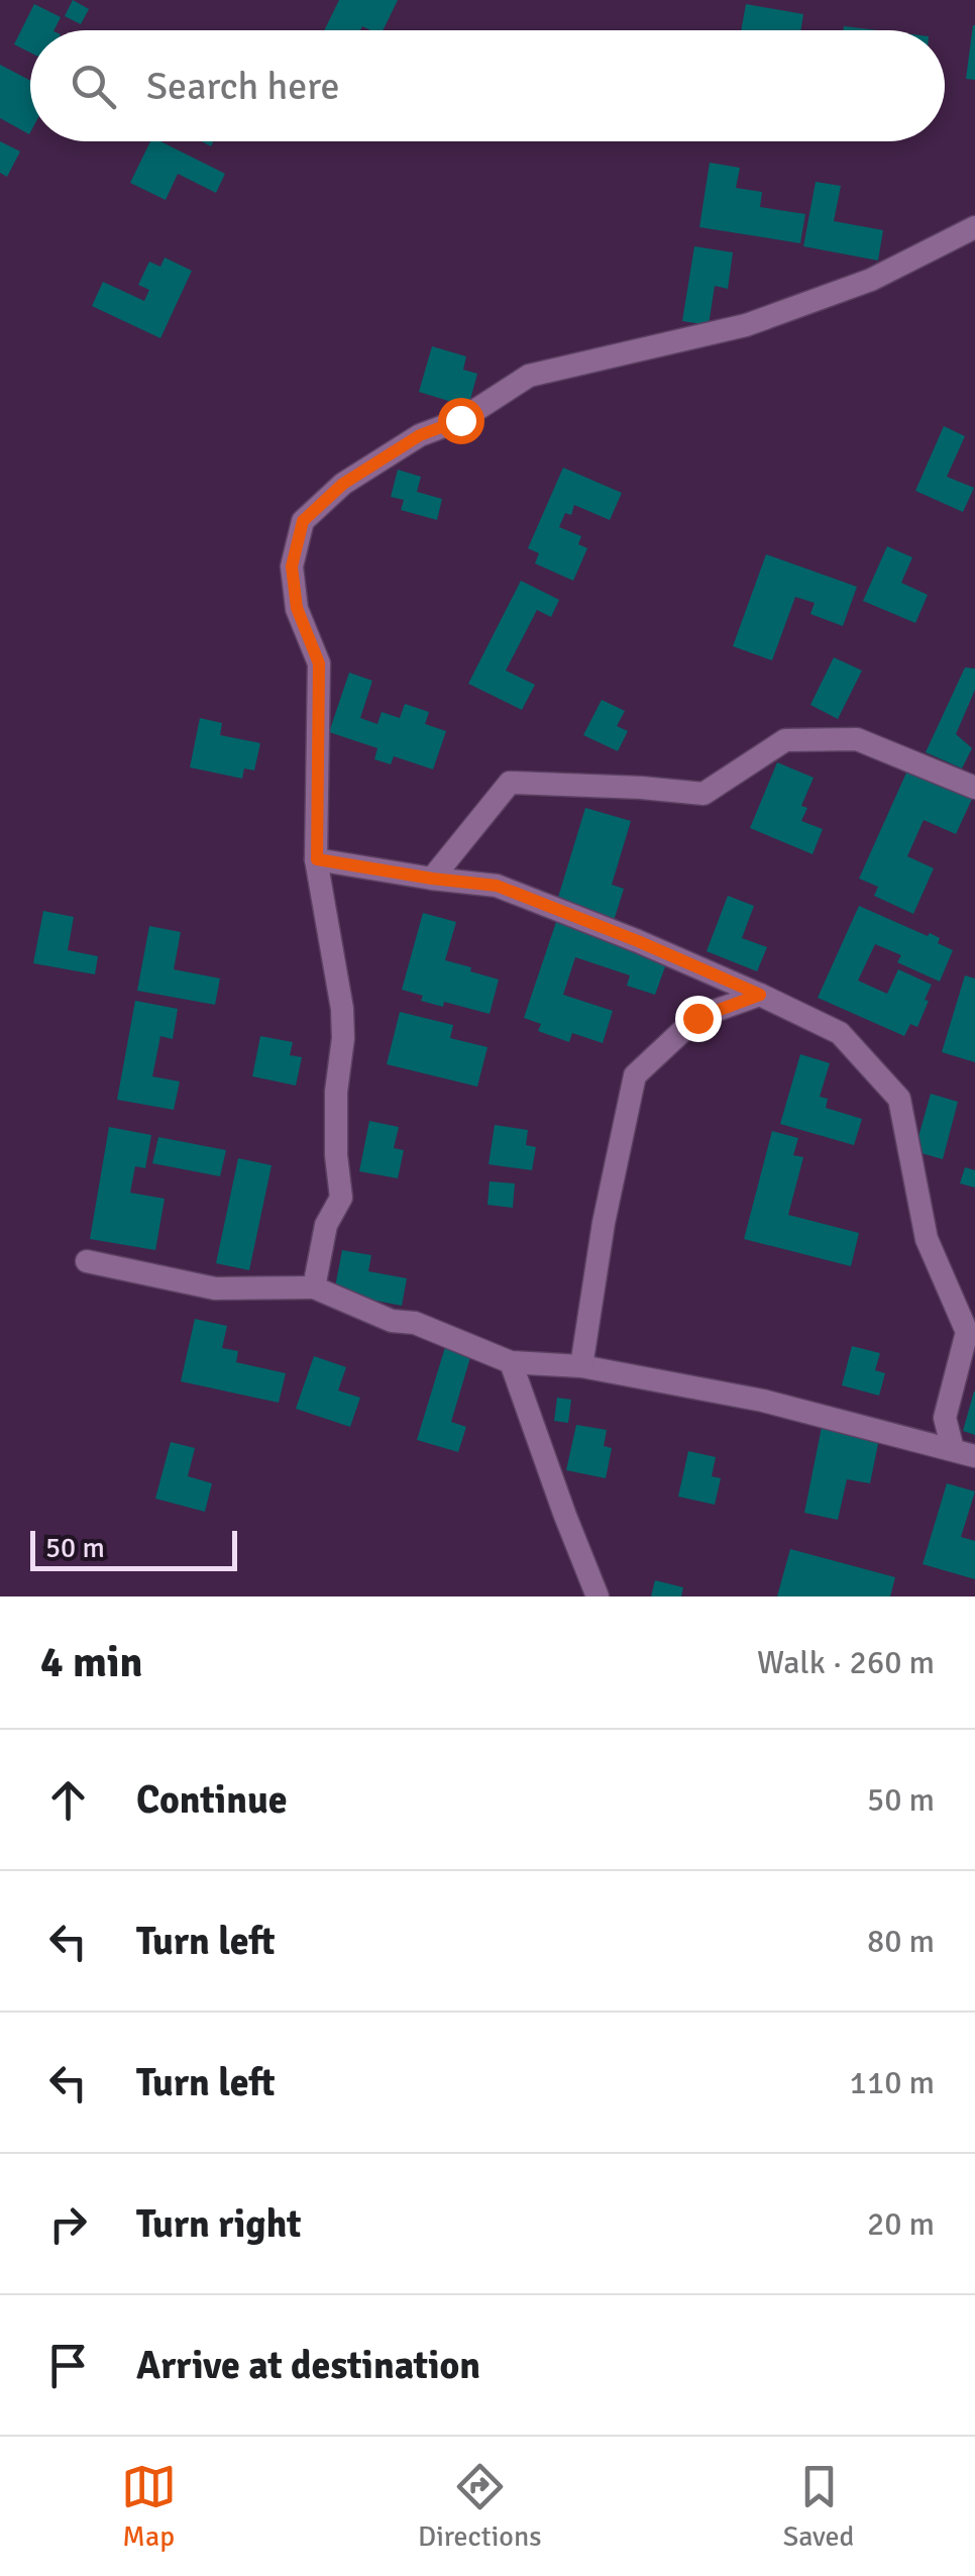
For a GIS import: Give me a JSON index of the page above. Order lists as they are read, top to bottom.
{
  "scale_bar": "50 m",
  "page": {
    "search": "Search here",
    "scale": "50 m",
    "heading": ["4 min", "Walk · 260 m"],
    "list": [
      ["Continue", "50 m"],
      ["Turn left", "80 m"],
      ["Turn left", "110 m"],
      ["Turn right", "20 m"],
      "Arrive at destination"
    ],
    "nav": ["Map", "Directions", "Saved"]
  }
}
